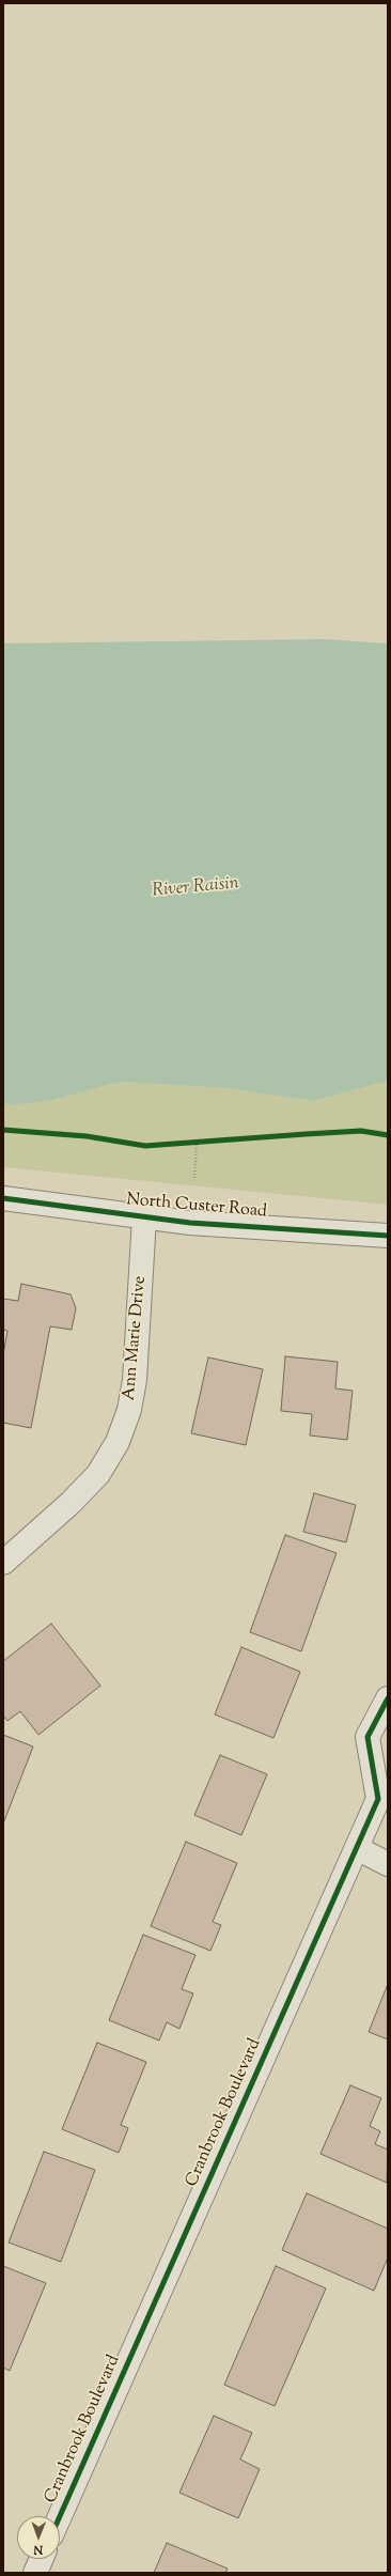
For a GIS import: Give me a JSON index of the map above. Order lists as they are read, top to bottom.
{
  "streets": {
    "street": ["North Custer Road", "Ann Marie Drive", "Cranbrook Boulevard"]
  },
  "crossings": [
    ["North Custer Road", "Ann Marie Drive"]
  ],
  "water": ["River Raisin"],
  "north": "bottom"
}
